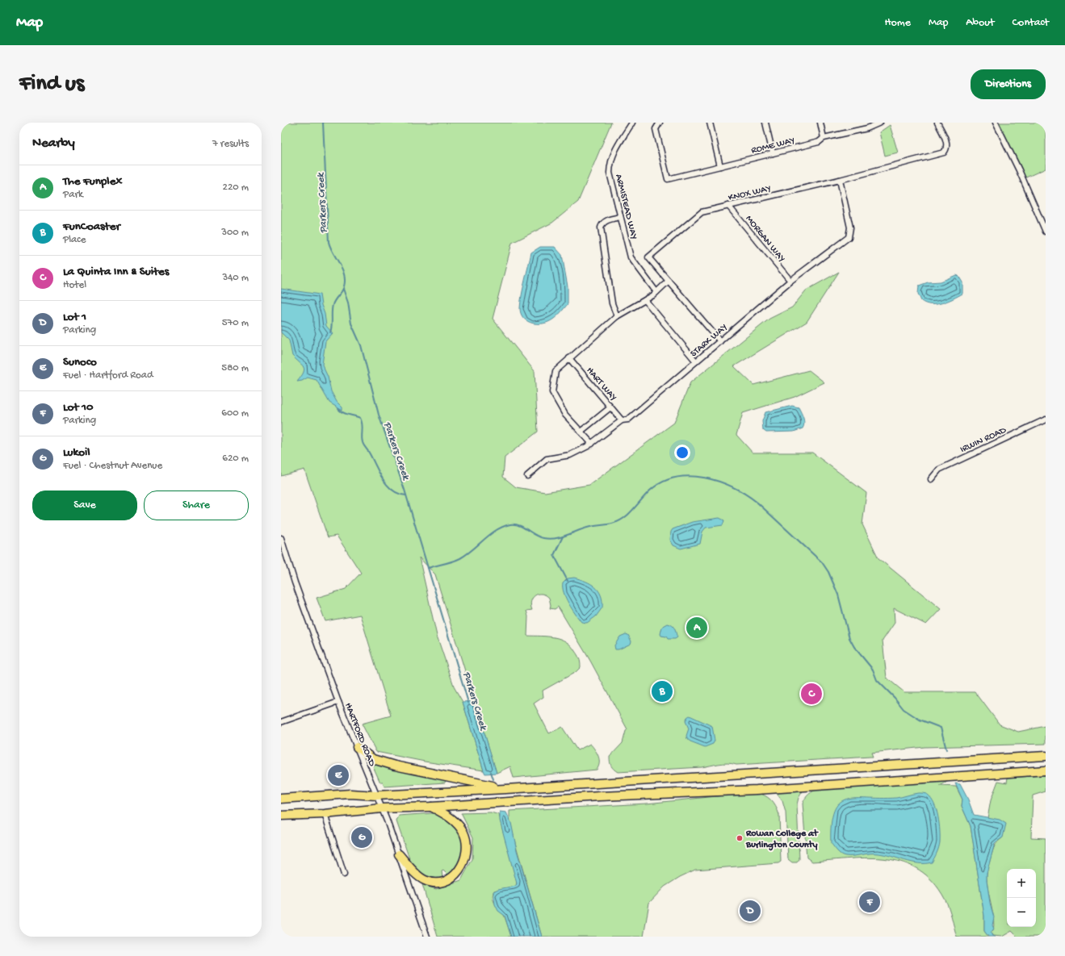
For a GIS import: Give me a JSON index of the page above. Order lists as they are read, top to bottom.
{
  "streets": {
    "street": [
      "ROME WAY",
      "KNOX WAY",
      "ARMISTEAD WAY",
      "MORGAN WAY",
      "STARK WAY",
      "HART WAY",
      "IRWIN ROAD",
      "HARTFORD ROAD"
    ]
  },
  "crossings": [
    ["KNOX WAY", "MORGAN WAY"],
    ["KNOX WAY", "STARK WAY"],
    ["MORGAN WAY", "STARK WAY"],
    ["STARK WAY", "HART WAY"]
  ],
  "water": ["Parkers Creek"],
  "places": ["Rowan College at Burlington County"],
  "page": {
    "header": "Map",
    "nav": [
      "Home",
      "Map",
      "About",
      "Contact"
    ],
    "buttons": [
      "Directions",
      ["Save", "Share"]
    ],
    "title": "Find us",
    "heading": ["Nearby", "7 results"],
    "list": [
      {
        "mark": "A",
        "name": "The Funplex",
        "note": "Park",
        "value": "220 m"
      },
      {
        "mark": "B",
        "name": "FunCoaster",
        "note": "Place",
        "value": "300 m"
      },
      {
        "mark": "C",
        "name": "La Quinta Inn & Suites",
        "note": "Hotel",
        "value": "340 m"
      },
      {
        "mark": "D",
        "name": "Lot 1",
        "note": "Parking",
        "value": "570 m"
      },
      {
        "mark": "E",
        "name": "Sunoco",
        "note": "Fuel · Hartford Road",
        "value": "580 m"
      },
      {
        "mark": "F",
        "name": "Lot 10",
        "note": "Parking",
        "value": "600 m"
      },
      {
        "mark": "G",
        "name": "Lukoil",
        "note": "Fuel · Chestnut Avenue",
        "value": "620 m"
      }
    ],
    "pins": [
      "A",
      "B",
      "C",
      "E",
      "G",
      "F",
      "D"
    ],
    "map_buttons": ["+", "−"]
  }
}
